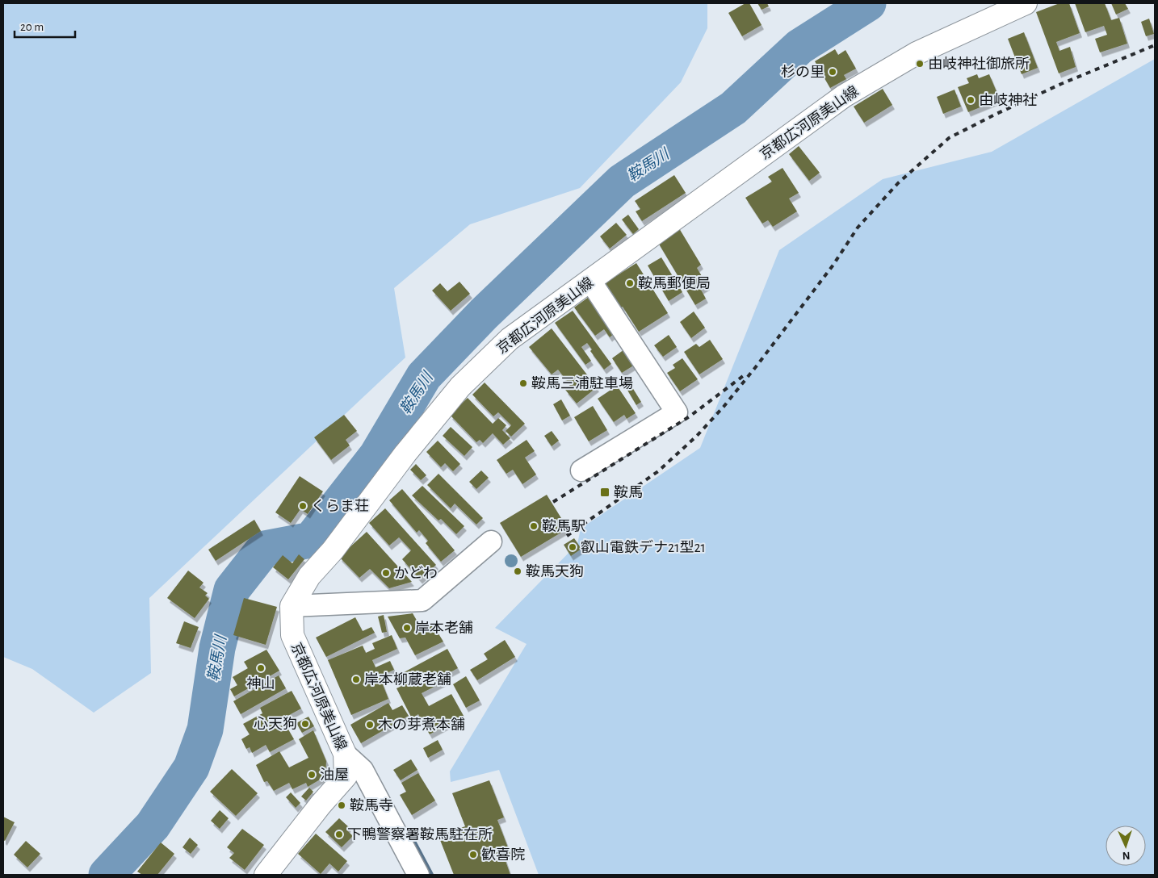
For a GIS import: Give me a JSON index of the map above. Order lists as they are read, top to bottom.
{
  "streets": {
    "main road": ["京都広河原美山線"]
  },
  "water": ["鞍馬川"],
  "places": {
    "other": [
      "由岐神社御旅所",
      "杉の里",
      "由岐神社",
      "鞍馬郵便局",
      "鞍馬三浦駐車場",
      "くらま荘",
      "鞍馬駅",
      "叡山電鉄デナ21型21",
      "鞍馬天狗",
      "かどわ",
      "岸本老舗",
      "神山",
      "岸本柳蔵老舗",
      "心天狗",
      "木の芽煮本舗",
      "油屋",
      "鞍馬寺",
      "下鴨警察署鞍馬駐在所",
      "歓喜院"
    ],
    "transit": ["鞍馬"]
  },
  "scale_bar": "20 m",
  "north": "bottom"
}
